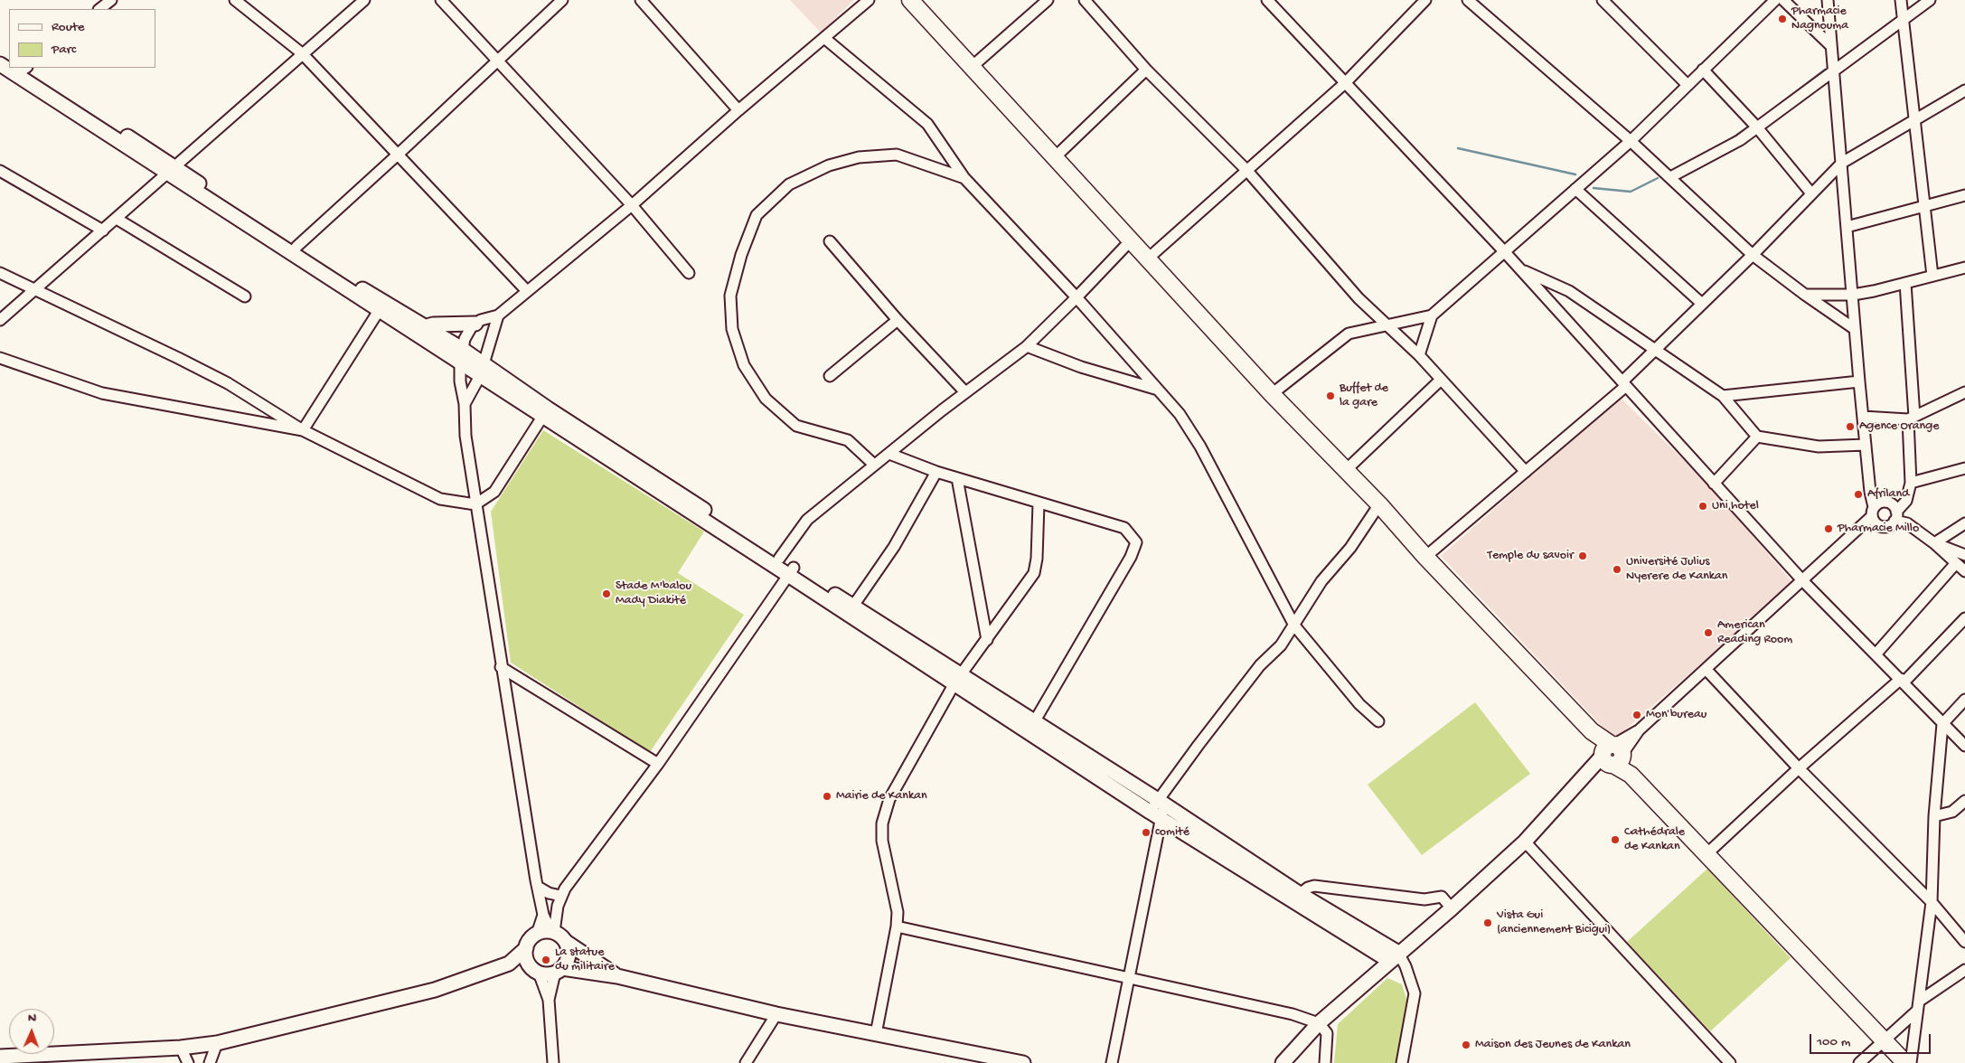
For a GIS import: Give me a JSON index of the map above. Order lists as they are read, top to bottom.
{
  "places": [
    "Pharmacie Nagnouma",
    "Buffet de la gare",
    "Agence Orange",
    "Afriland",
    "Uni hotel",
    "Pharmacie Millo",
    "Temple du savoir",
    "Université Julius Nyerere de Kankan",
    "Stade M'balou Mady Diakité",
    "American Reading Room",
    "Mon bureau",
    "Mairie de Kankan",
    "comité",
    "Cathédrale de Kankan",
    "Vista Gui (anciennement Bicigui)",
    "La statue du militaire",
    "Maison des Jeunes de Kankan"
  ],
  "legend": ["Route", "Parc"],
  "scale_bar": "100 m",
  "north": "top"
}
